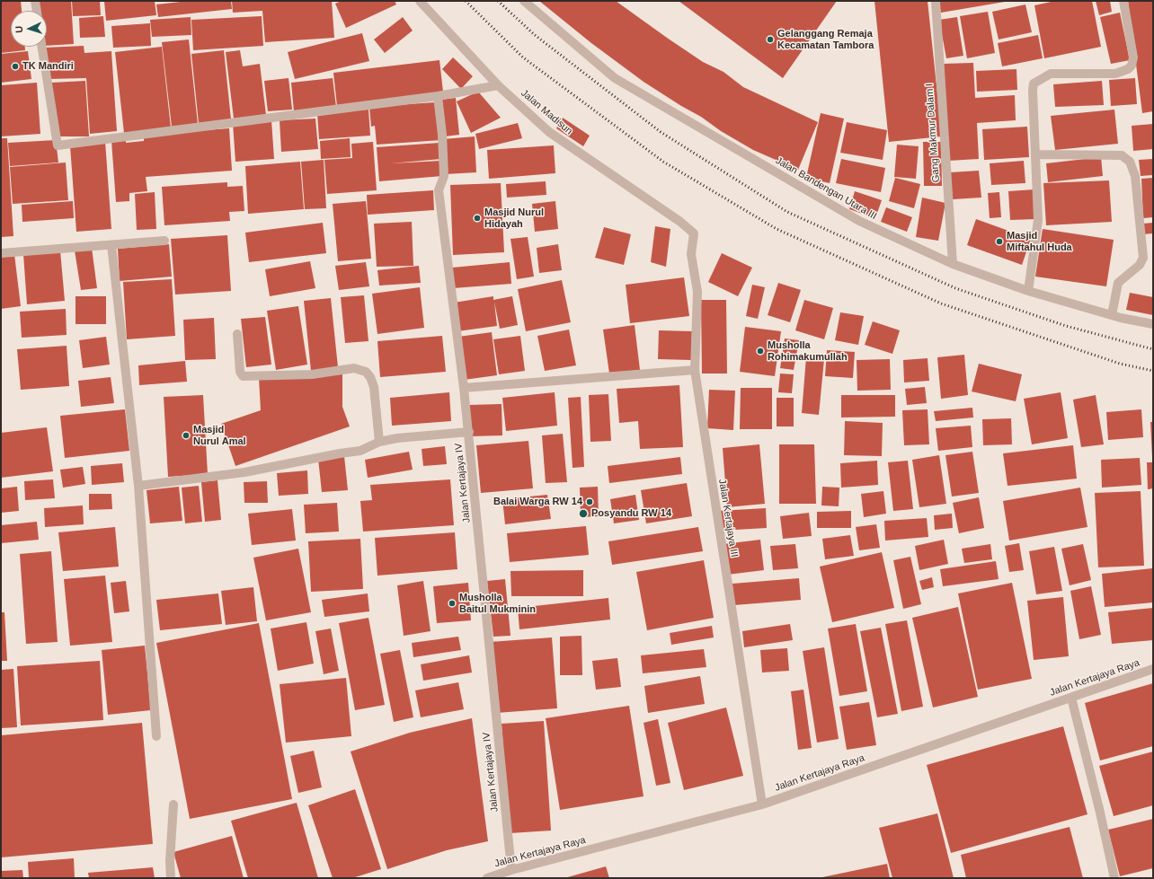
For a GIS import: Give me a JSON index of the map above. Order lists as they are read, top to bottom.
{
  "streets": {
    "street": [
      "Jalan Madisun",
      "Gang Makmur Dalam I",
      "Jalan Bandengan Utara III",
      "Jalan Kertajaya IV",
      "Jalan Kertajaya III",
      "Jalan Kertajaya Raya"
    ]
  },
  "crossings": [
    ["Jalan Madisun", "Jalan Kertajaya III"],
    ["Gang Makmur Dalam I", "Jalan Bandengan Utara III"],
    ["Jalan Kertajaya IV", "Jalan Kertajaya Raya"],
    ["Jalan Kertajaya III", "Jalan Kertajaya Raya"]
  ],
  "places": [
    "Gelanggang Remaja Kecamatan Tambora",
    "TK Mandiri",
    "Masjid Nurul Hidayah",
    "Masjid Miftahul Huda",
    "Musholla Rohimakumullah",
    "Masjid Nurul Amal",
    "Balai Warga RW 14",
    "Posyandu RW 14",
    "Musholla Baitul Mukminin"
  ],
  "north": "left"
}
